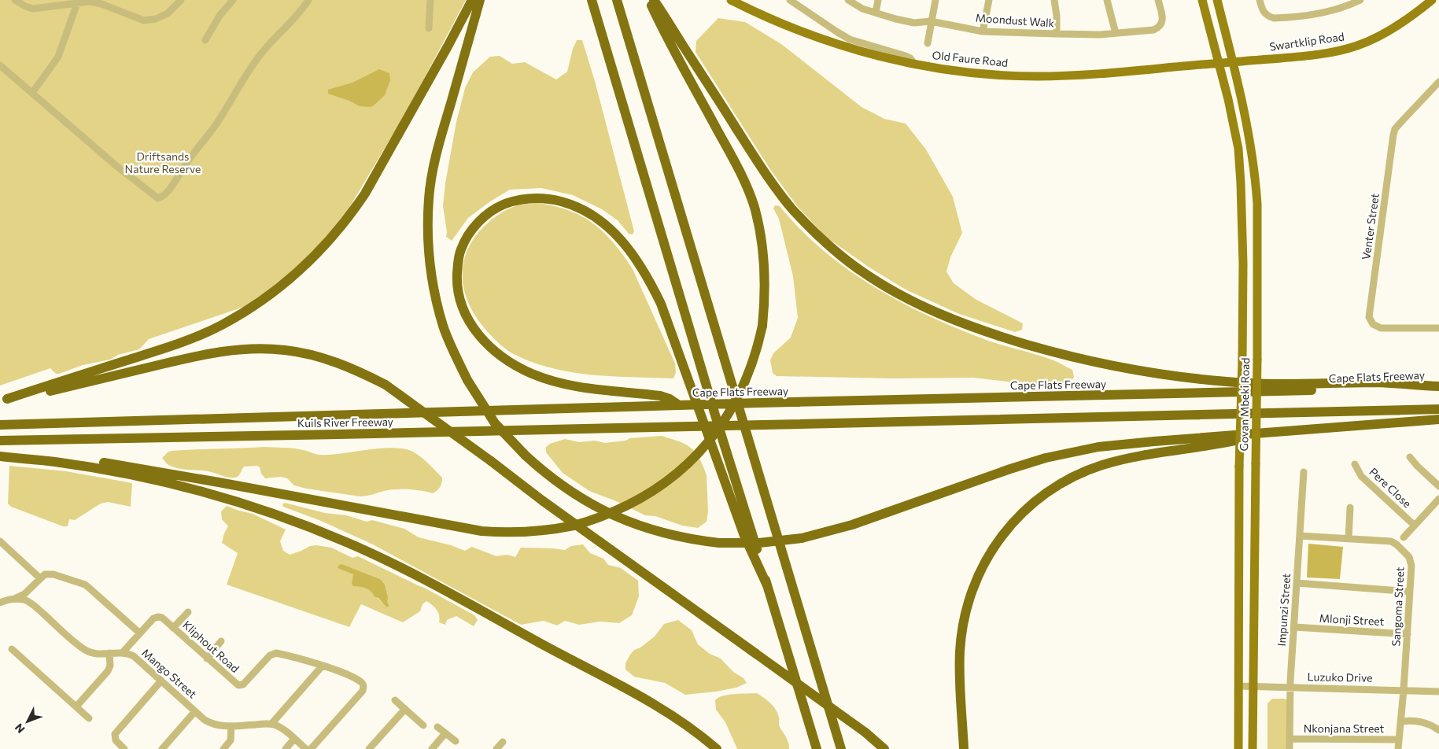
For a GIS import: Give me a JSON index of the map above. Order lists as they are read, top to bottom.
{
  "streets": {
    "highway": ["Cape Flats Freeway", "Kuils River Freeway"],
    "main road": ["Swartklip Road", "Old Faure Road", "Govan Mbeki Road"],
    "street": [
      "Moondust Walk",
      "Venter Street",
      "Pere Close",
      "Sangoma Street",
      "Impunzi Street",
      "Mlonji Street",
      "Kliphout Road",
      "Mango Street",
      "Luzuko Drive",
      "Nkonjana Street"
    ]
  },
  "crossings": [
    ["Swartklip Road", "Old Faure Road"],
    ["Swartklip Road", "Govan Mbeki Road"],
    ["Old Faure Road", "Govan Mbeki Road"],
    ["Cape Flats Freeway", "Kuils River Freeway"],
    ["Govan Mbeki Road", "Luzuko Drive"],
    ["Sangoma Street", "Impunzi Street"],
    ["Sangoma Street", "Mlonji Street"],
    ["Sangoma Street", "Luzuko Drive"],
    ["Sangoma Street", "Nkonjana Street"],
    ["Impunzi Street", "Mlonji Street"],
    ["Impunzi Street", "Luzuko Drive"],
    ["Impunzi Street", "Nkonjana Street"],
    ["Kliphout Road", "Mango Street"]
  ],
  "parks": ["Driftsands Nature Reserve"],
  "north": "bottom left"
}
